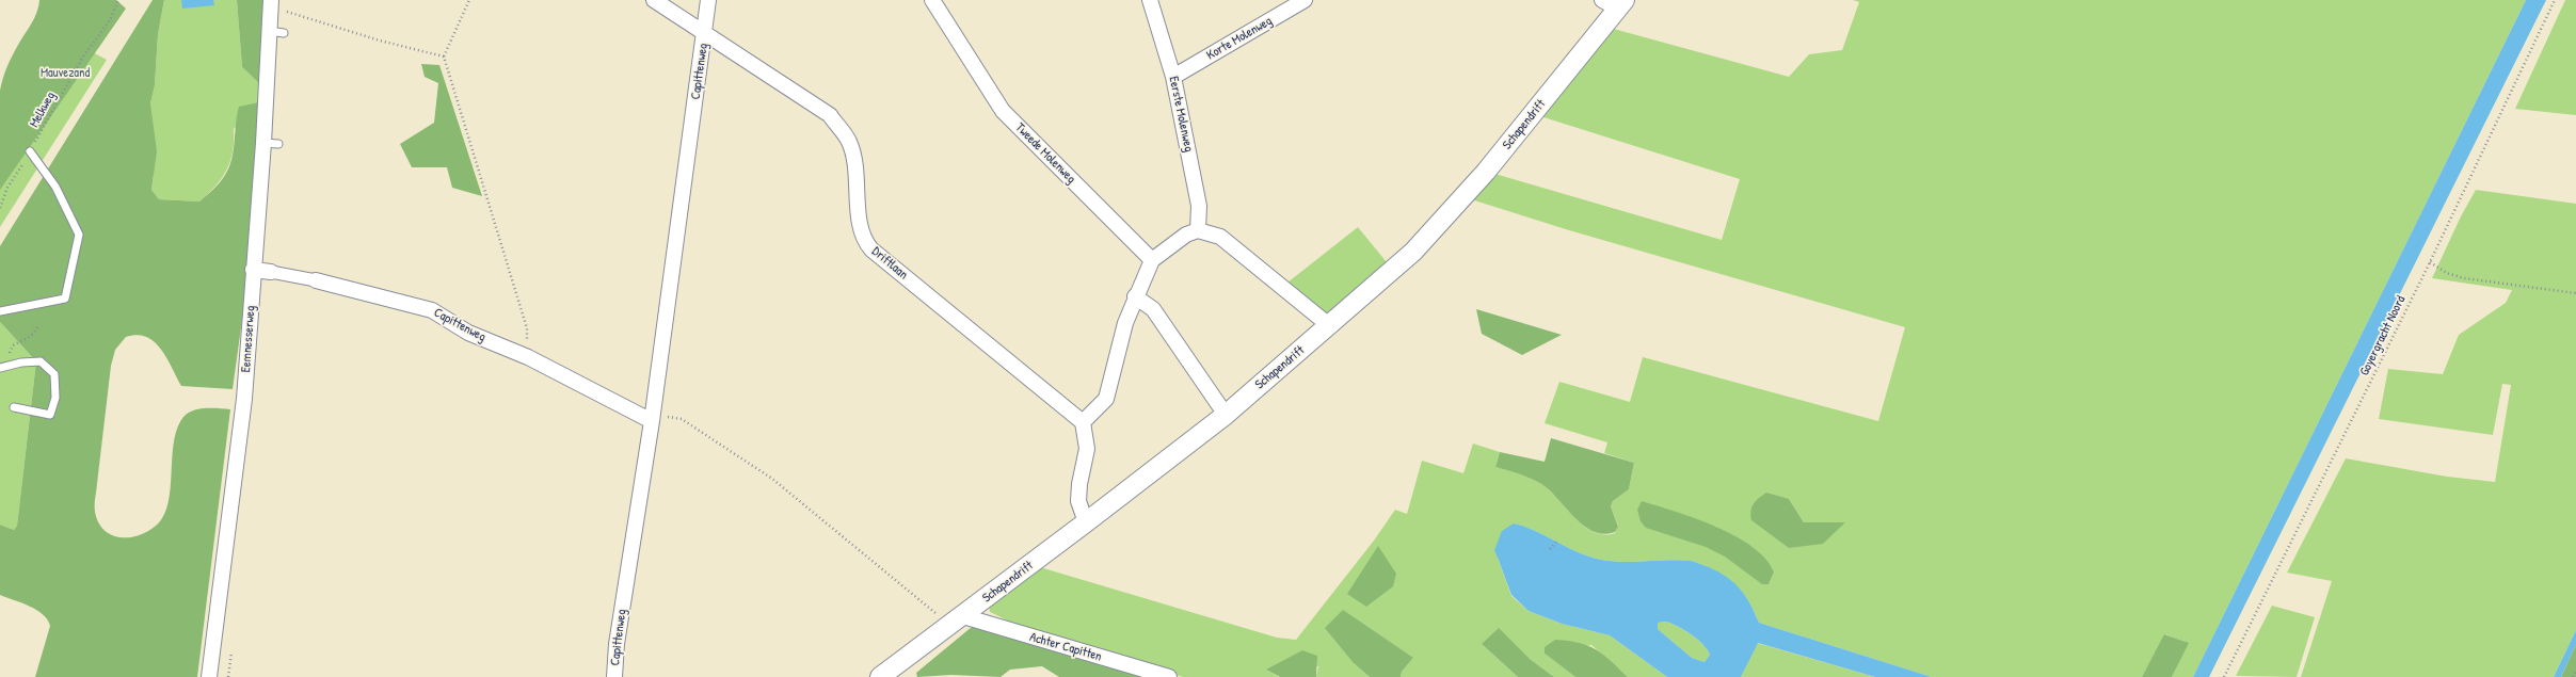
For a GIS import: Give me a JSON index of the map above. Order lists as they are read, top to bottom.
{
  "streets": {
    "street": [
      "Korte Molenweg",
      "Capittenweg",
      "Eerste Molenweg",
      "Schapendrift",
      "Tweede Molenweg",
      "Driftlaan",
      "Eemnesserweg",
      "Achter Capitten"
    ],
    "path": ["Melkweg", "Goyergracht Noord"]
  },
  "crossings": [
    ["Korte Molenweg", "Eerste Molenweg"],
    ["Capittenweg", "Driftlaan"],
    ["Capittenweg", "Eemnesserweg"],
    ["Schapendrift", "Achter Capitten"]
  ],
  "parks": ["Mauvezand"]
}
